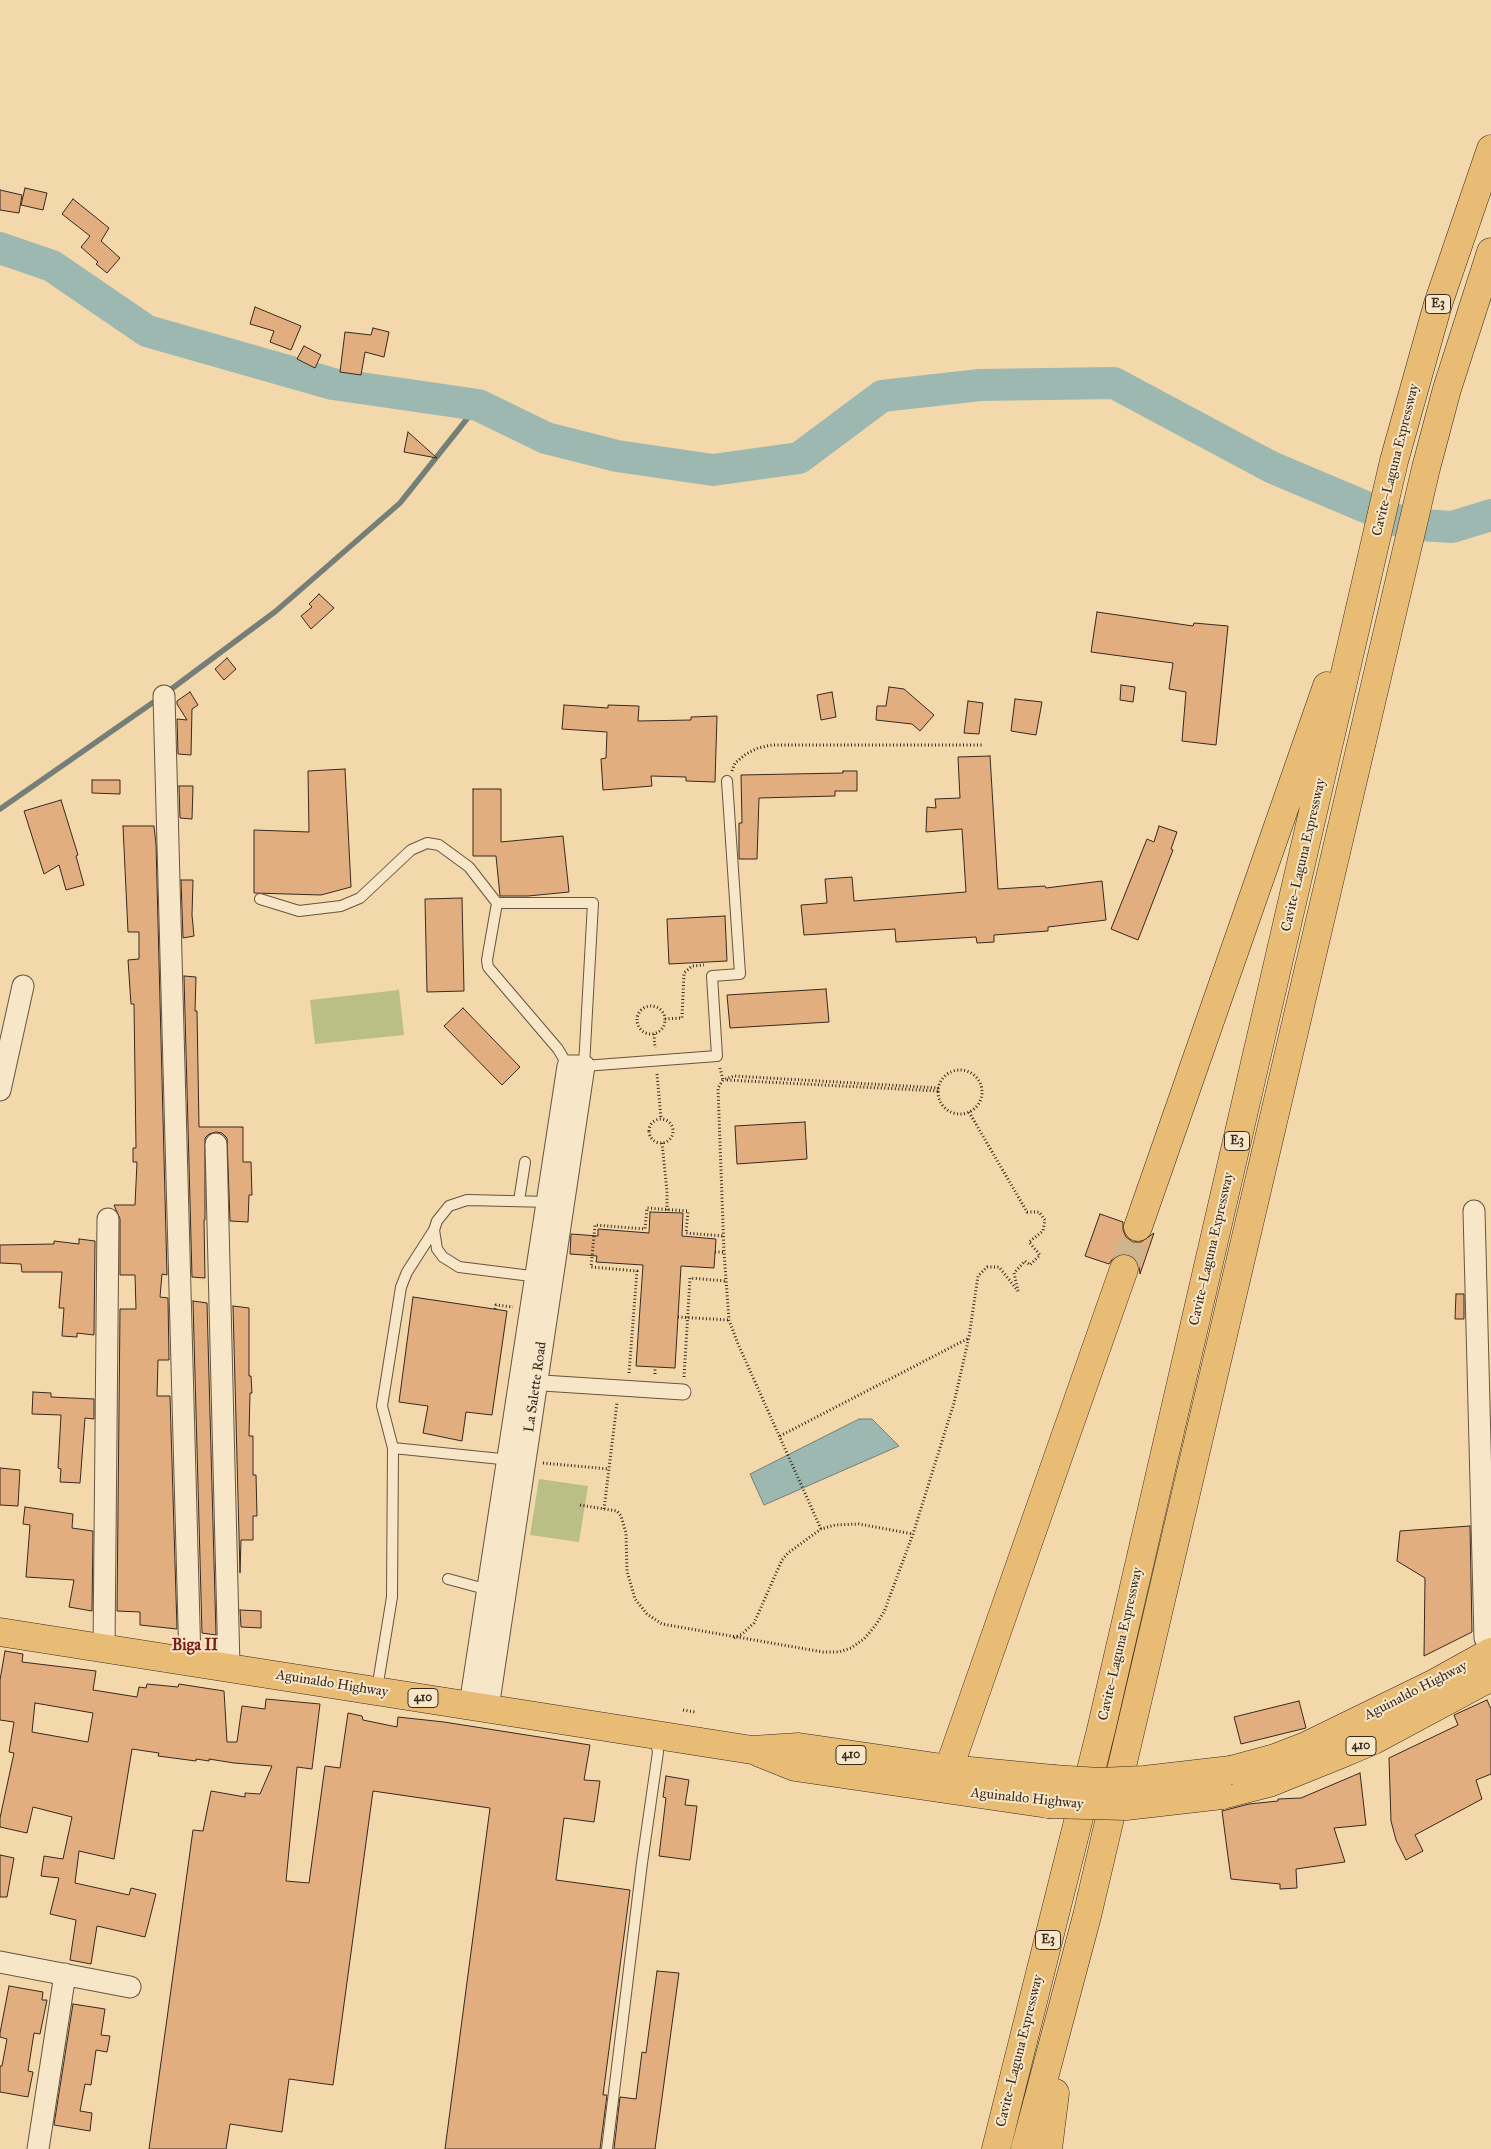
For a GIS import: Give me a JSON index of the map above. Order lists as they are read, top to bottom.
{
  "streets": {
    "main road": [
      "E3",
      "Cavite–Laguna Expressway",
      "Aguinaldo Highway",
      "410"
    ],
    "street": ["La Salette Road"]
  },
  "crossings": [
    ["La Salette Road", "Aguinaldo Highway"]
  ],
  "districts": ["Biga II"]
}
